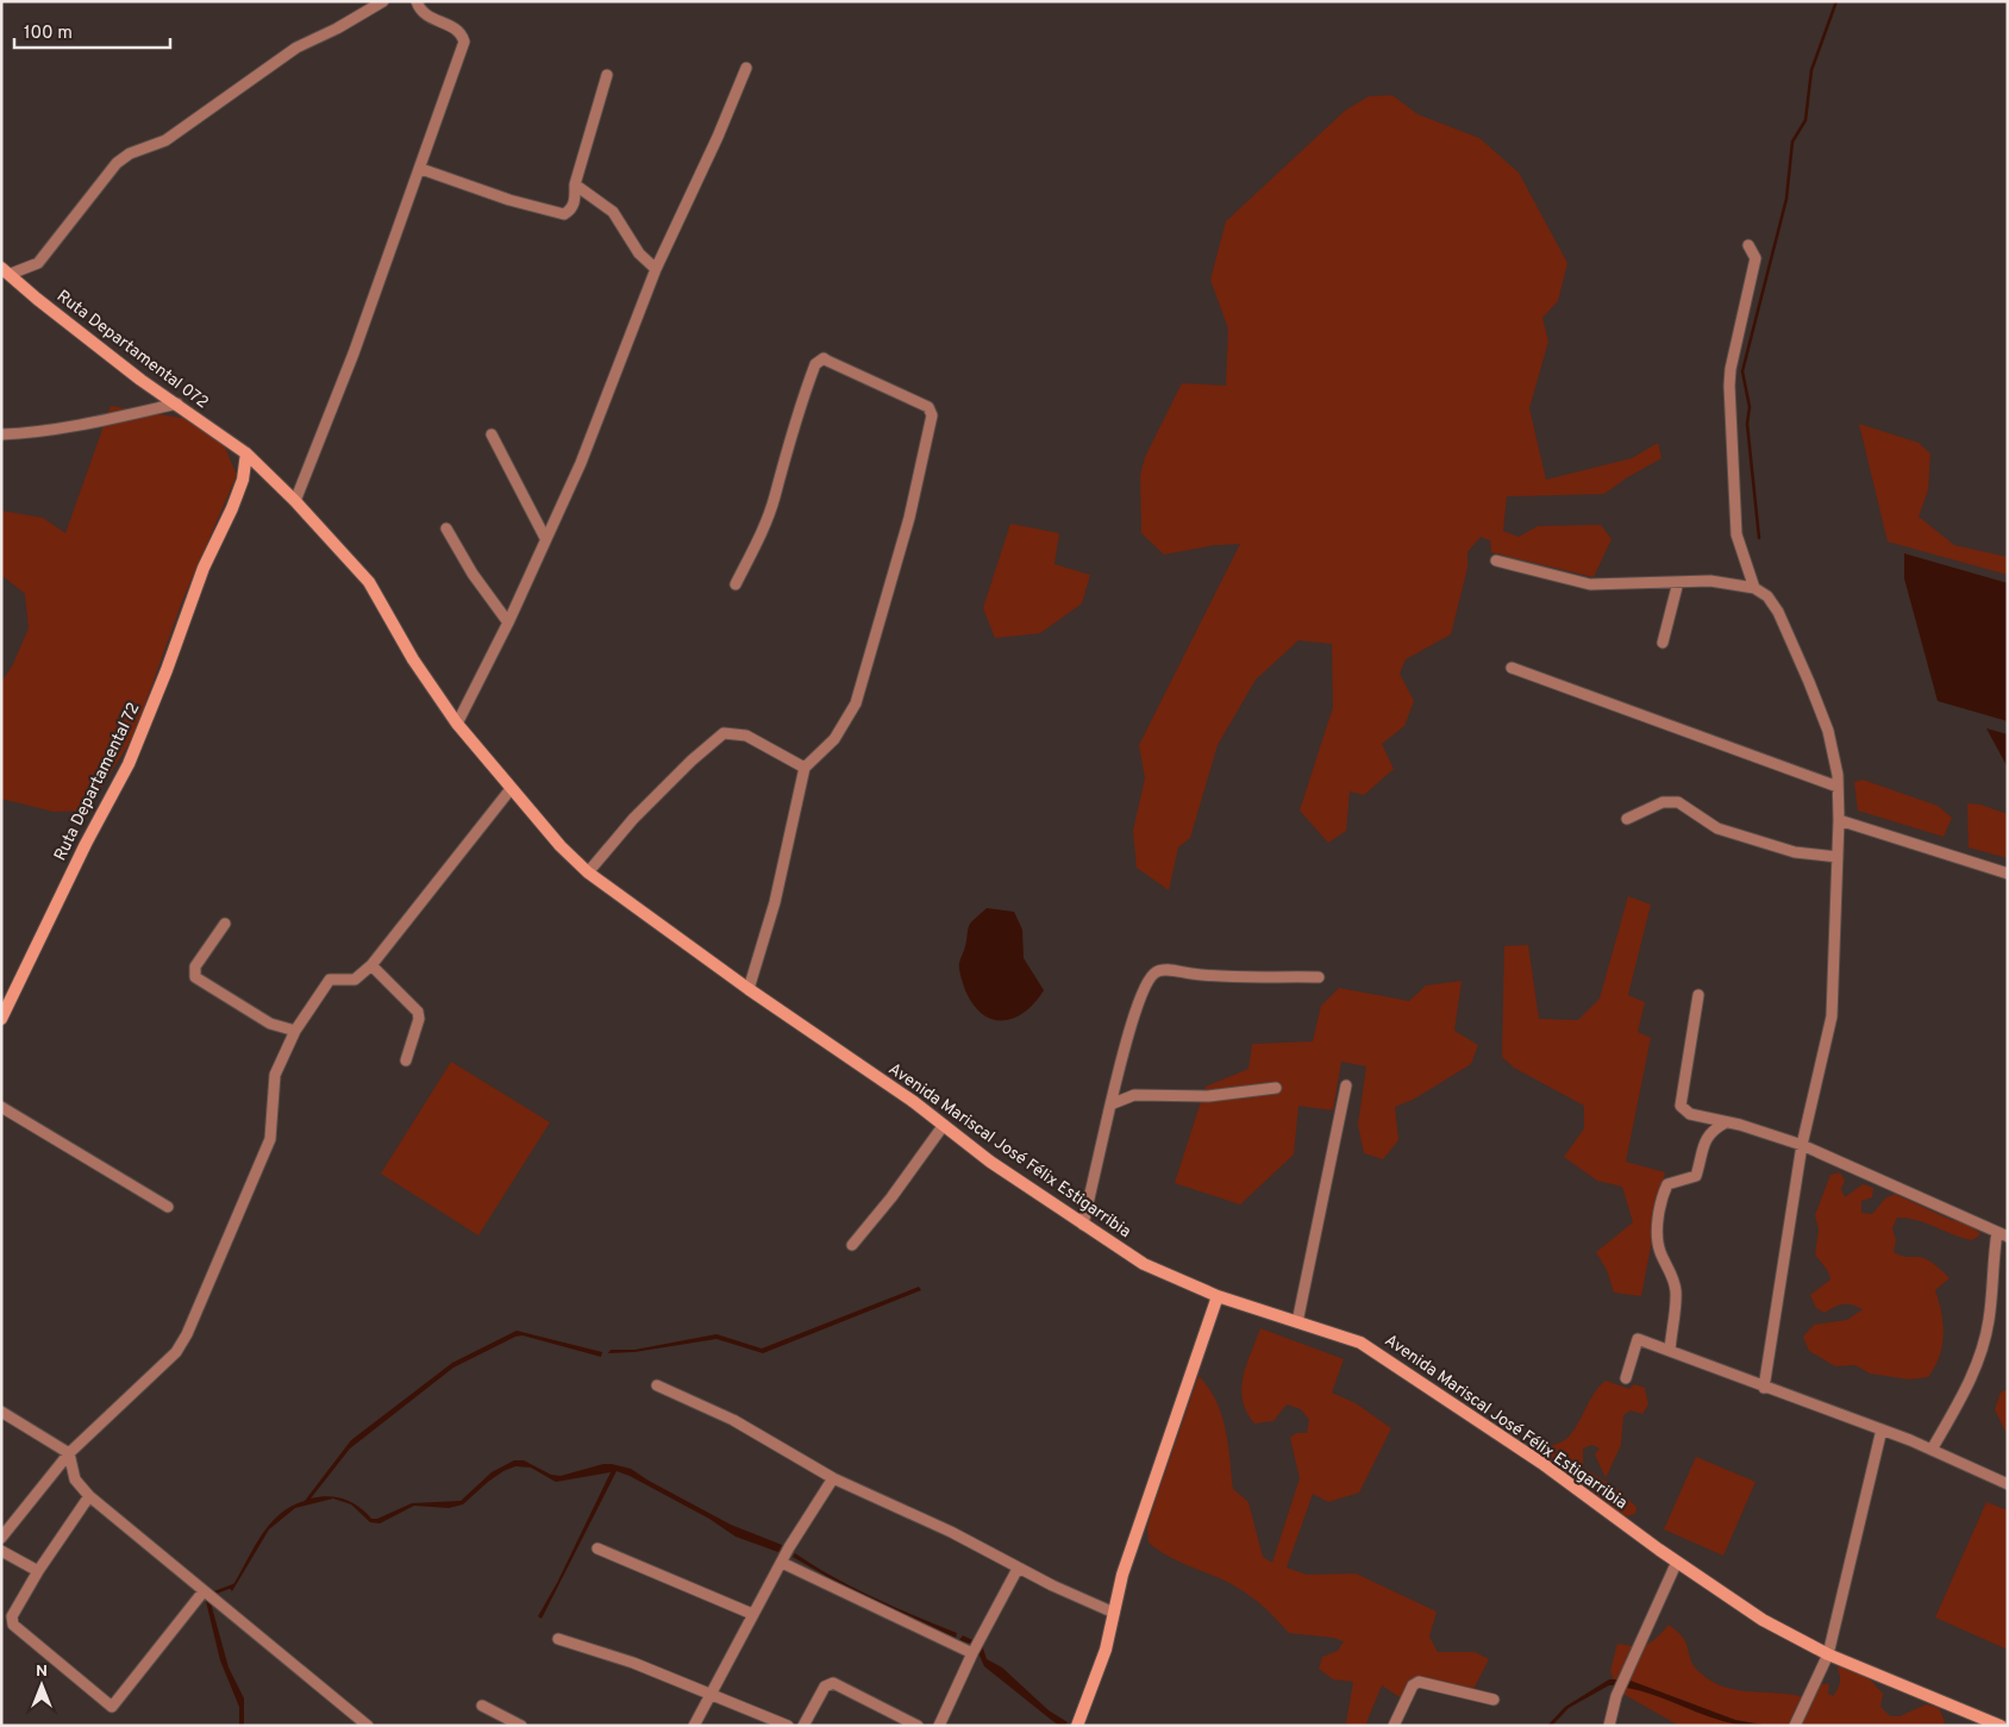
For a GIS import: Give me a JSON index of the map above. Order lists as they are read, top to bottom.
{
  "streets": {
    "main road": ["Ruta Departamental 072", "Ruta Departamental 72", "Avenida Mariscal José Félix Estigarribia"]
  },
  "crossings": [
    ["Ruta Departamental 072", "Ruta Departamental 72"],
    ["Ruta Departamental 072", "Avenida Mariscal José Félix Estigarribia"],
    ["Ruta Departamental 72", "Avenida Mariscal José Félix Estigarribia"]
  ],
  "scale_bar": "100 m",
  "north": "top"
}
